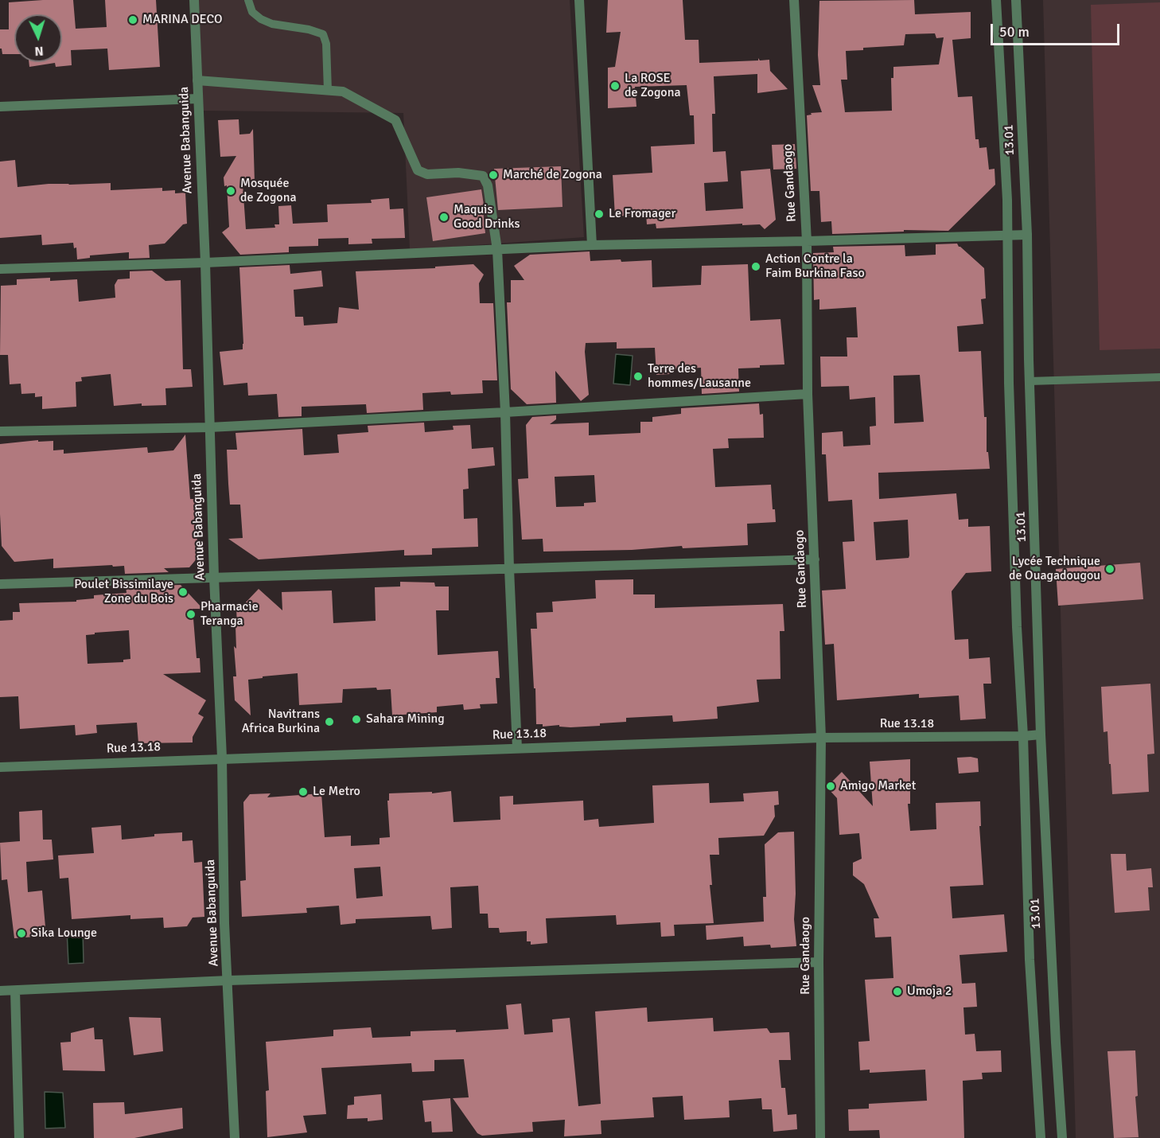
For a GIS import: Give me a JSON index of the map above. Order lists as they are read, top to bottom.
{
  "streets": {
    "street": [
      "Avenue Babanguida",
      "13.01",
      "Rue Gandaogo",
      "Rue 13.18"
    ]
  },
  "crossings": [
    ["Avenue Babanguida", "Rue 13.18"],
    ["13.01", "Rue 13.18"],
    ["Rue Gandaogo", "Rue 13.18"]
  ],
  "places": [
    "MARINA DECO",
    "La ROSE de Zogona",
    "Marché de Zogona",
    "Mosquée de Zogona",
    "Le Fromager",
    "Maquis Good Drinks",
    "Action Contre la Faim Burkina Faso",
    "Terre des hommes/Lausanne",
    "Lycée Technique de Ouagadougou",
    "Poulet Bissimilaye Zone du Bois",
    "Pharmacie Teranga",
    "Sahara Mining",
    "Navitrans Africa Burkina",
    "Amigo Market",
    "Le Metro",
    "Sika Lounge",
    "Umoja 2"
  ],
  "scale_bar": "50 m",
  "north": "bottom"
}
